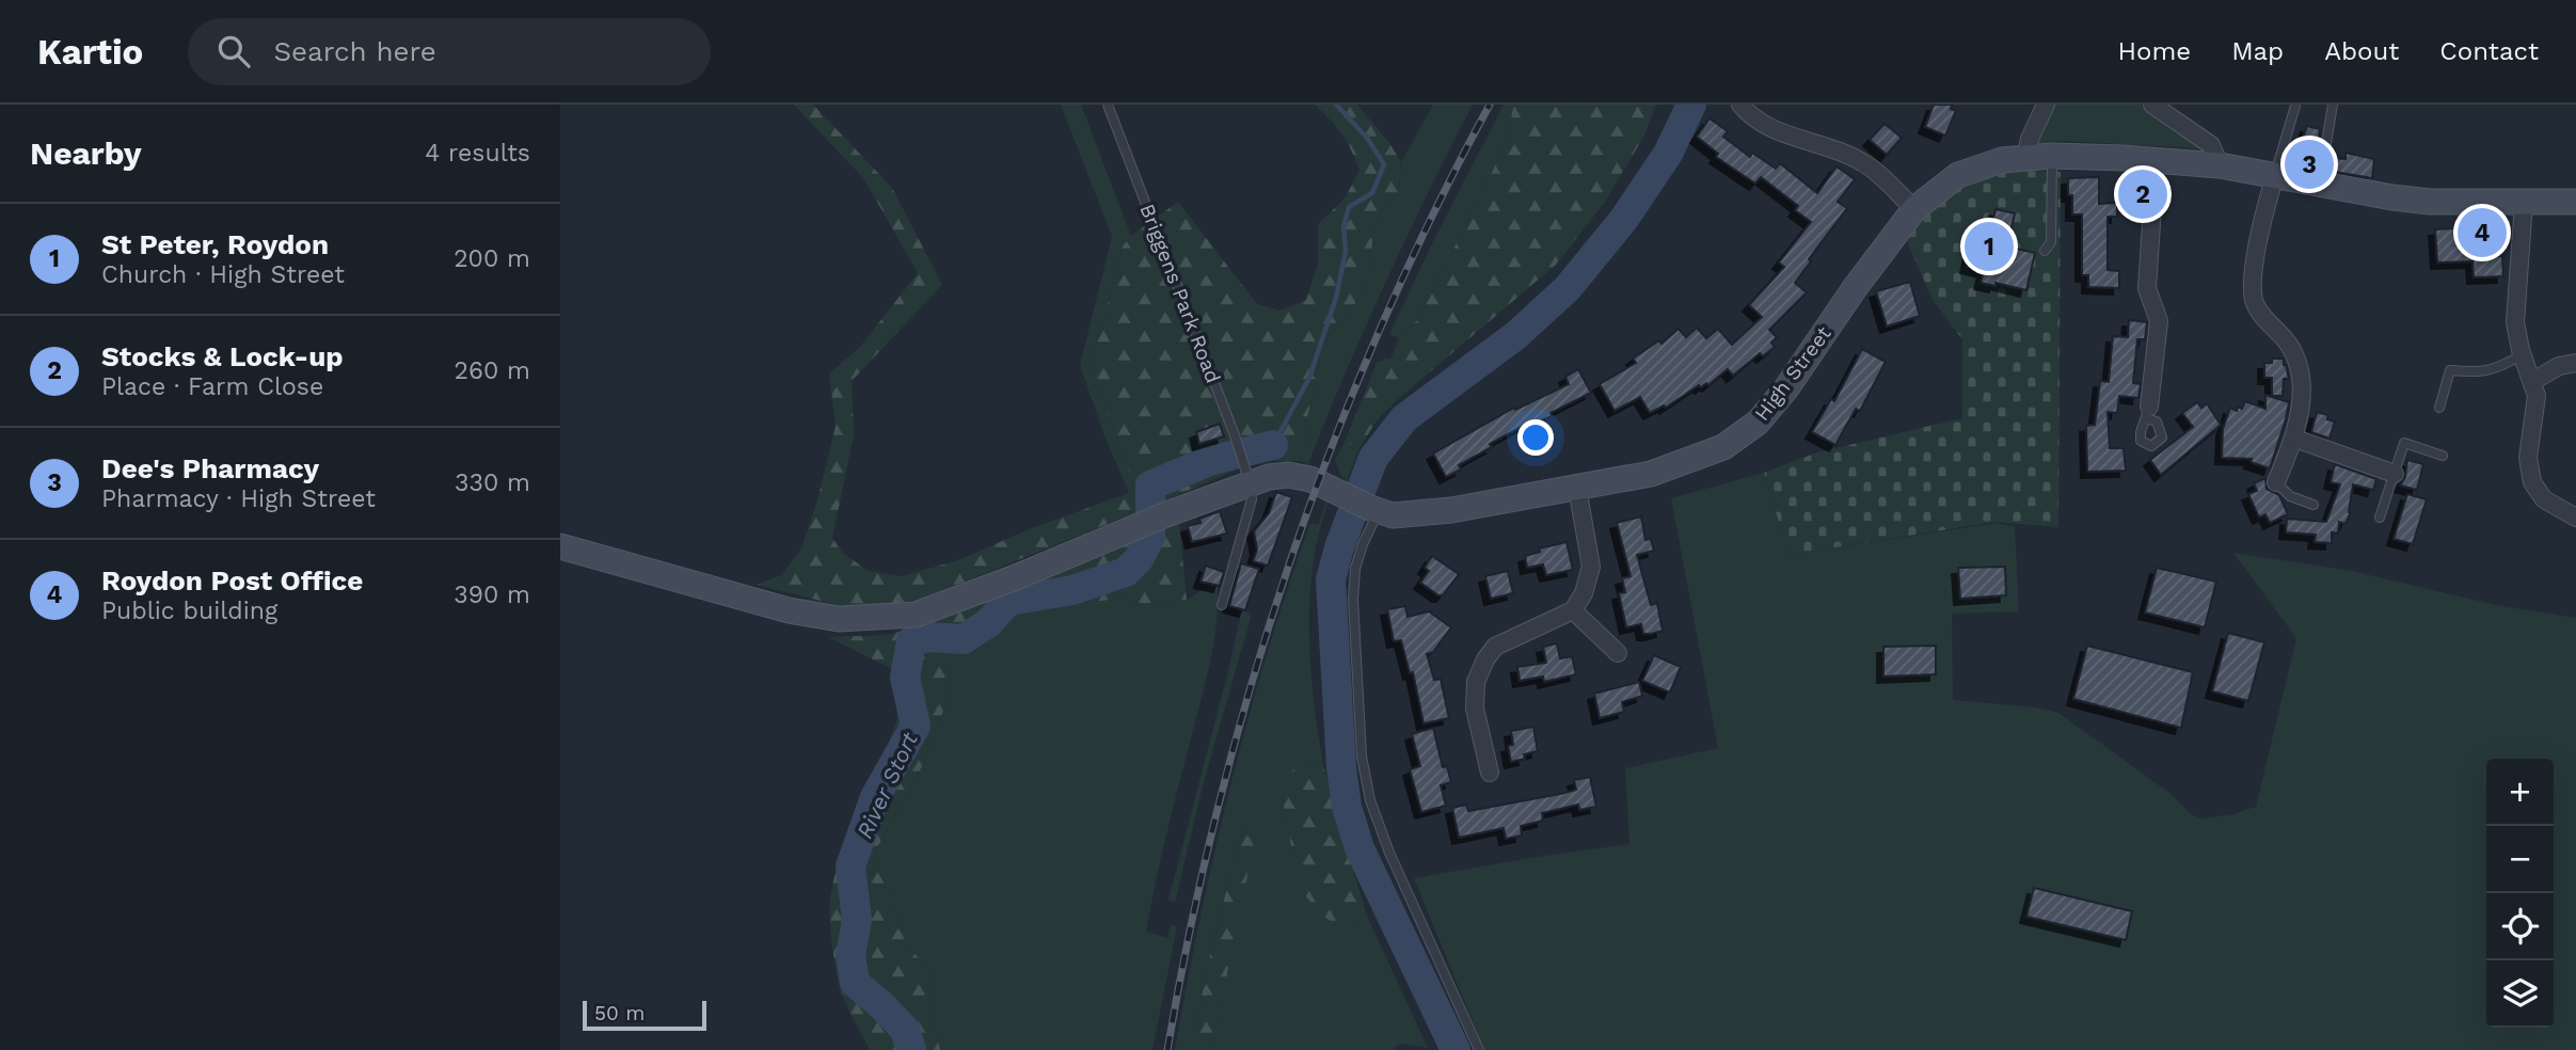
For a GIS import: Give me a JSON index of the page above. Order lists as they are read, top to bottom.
{
  "streets": {
    "main road": ["High Street"],
    "lane": ["Briggens Park Road"]
  },
  "water": ["River Stort"],
  "scale_bar": "50 m",
  "page": {
    "header": "Kartio",
    "search": "Search here",
    "nav": [
      "Home",
      "Map",
      "About",
      "Contact"
    ],
    "heading": ["Nearby", "4 results"],
    "pins": [
      "3",
      "2",
      "4",
      "1"
    ],
    "list": [
      {
        "mark": "1",
        "name": "St Peter, Roydon",
        "note": "Church · High Street",
        "value": "200 m"
      },
      {
        "mark": "2",
        "name": "Stocks & Lock-up",
        "note": "Place · Farm Close",
        "value": "260 m"
      },
      {
        "mark": "3",
        "name": "Dee's Pharmacy",
        "note": "Pharmacy · High Street",
        "value": "330 m"
      },
      {
        "mark": "4",
        "name": "Roydon Post Office",
        "note": "Public building",
        "value": "390 m"
      }
    ],
    "map_buttons": ["+", "−"],
    "scale": "50 m"
  }
}
